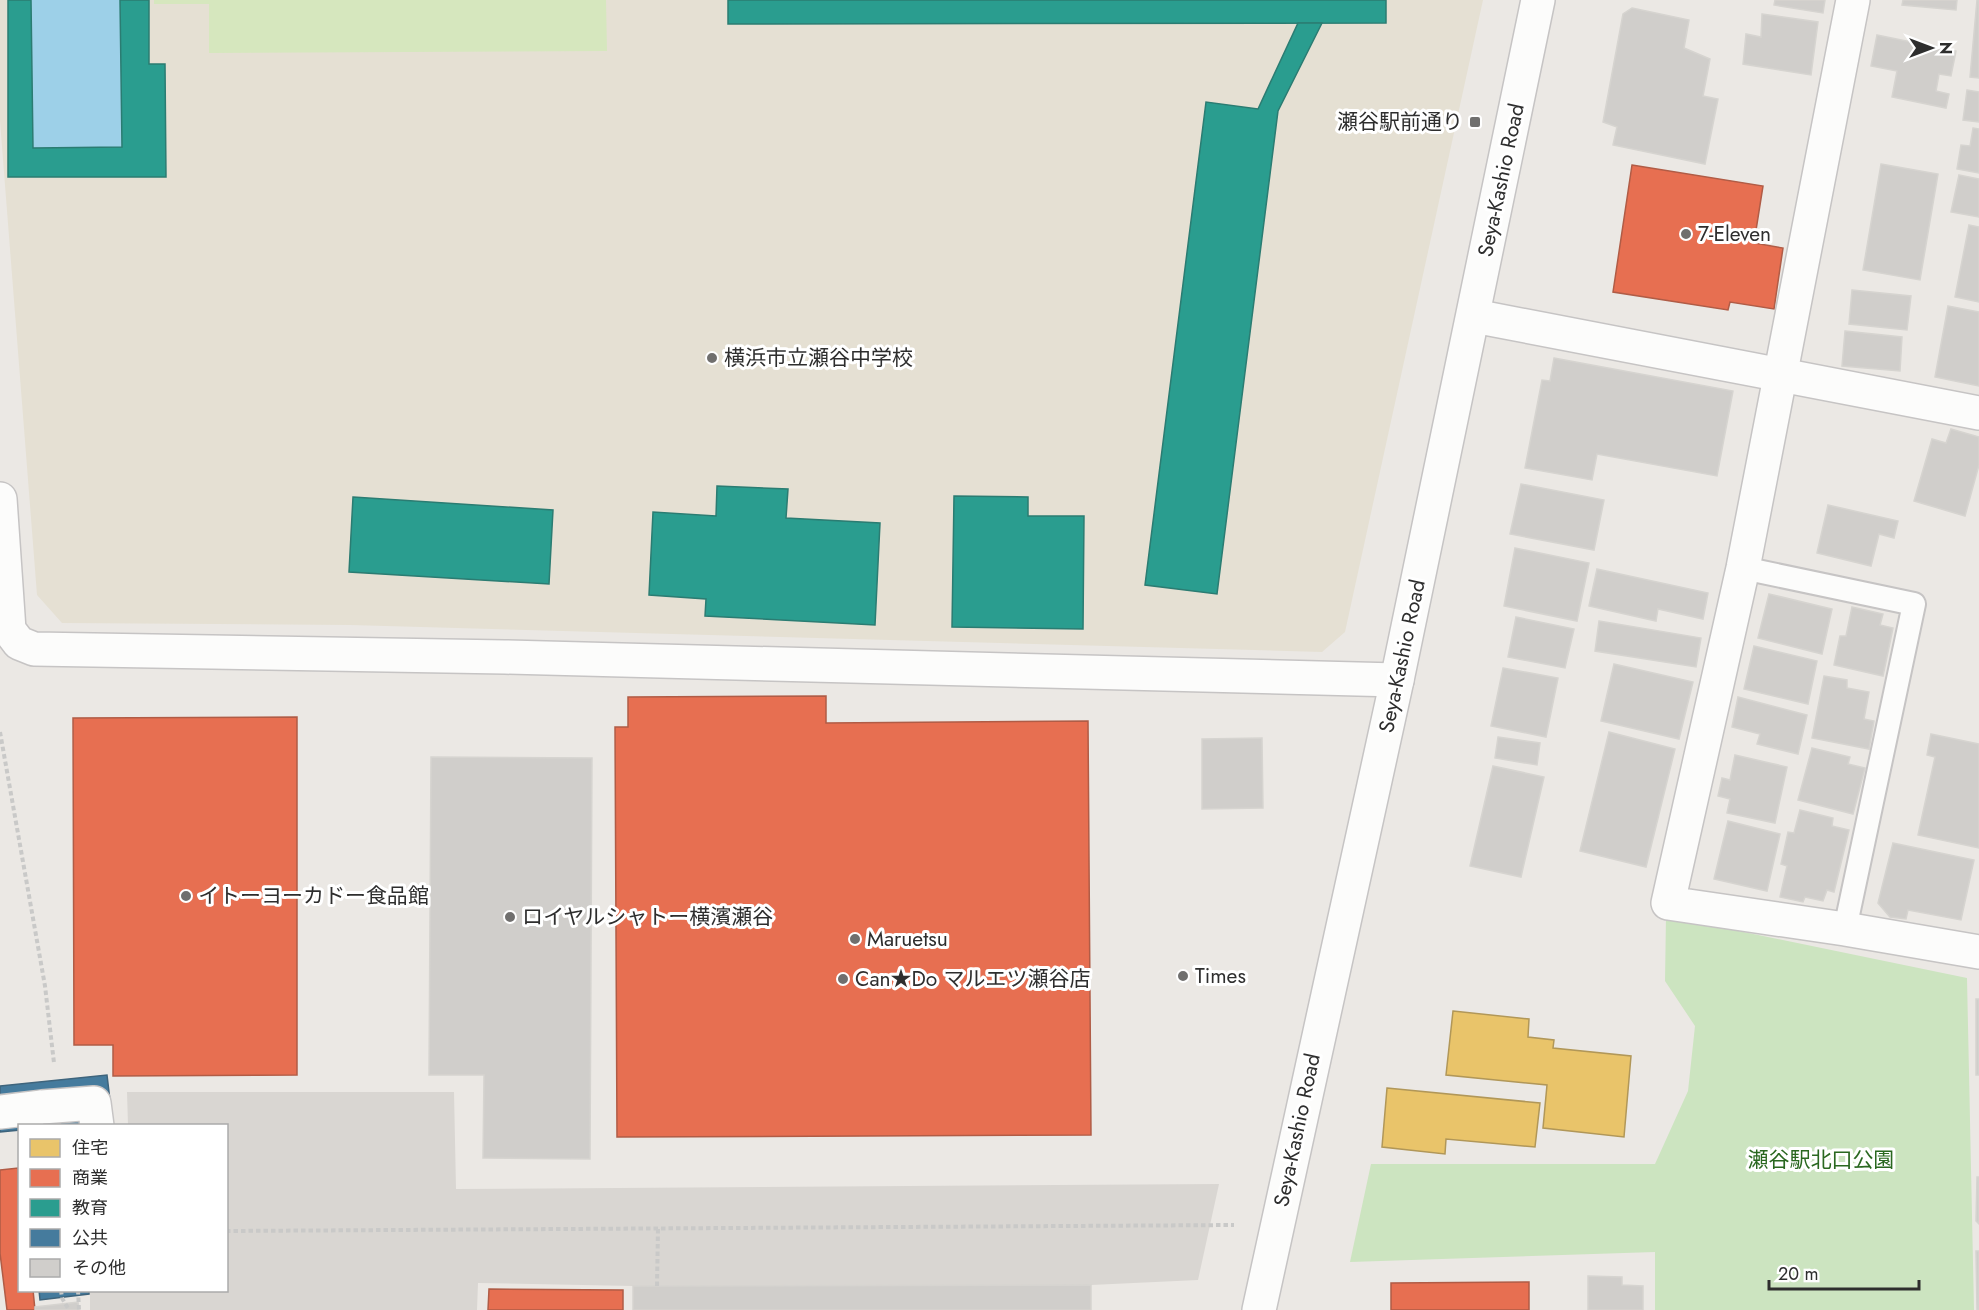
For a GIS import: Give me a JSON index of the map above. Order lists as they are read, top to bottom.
{
  "streets": {
    "street": ["Seya-Kashio Road"]
  },
  "parks": ["瀬谷駅北口公園"],
  "places": {
    "transit": ["瀬谷駅前通り"],
    "other": [
      "7-Eleven",
      "横浜市立瀬谷中学校",
      "イトーヨーカドー食品館",
      "ロイヤルシャトー横濱瀬谷",
      "Maruetsu",
      "Times",
      "Can★Do マルエツ瀬谷店"
    ]
  },
  "legend": [
    "住宅",
    "商業",
    "教育",
    "公共",
    "その他"
  ],
  "scale_bar": "20 m",
  "north": "right"
}
